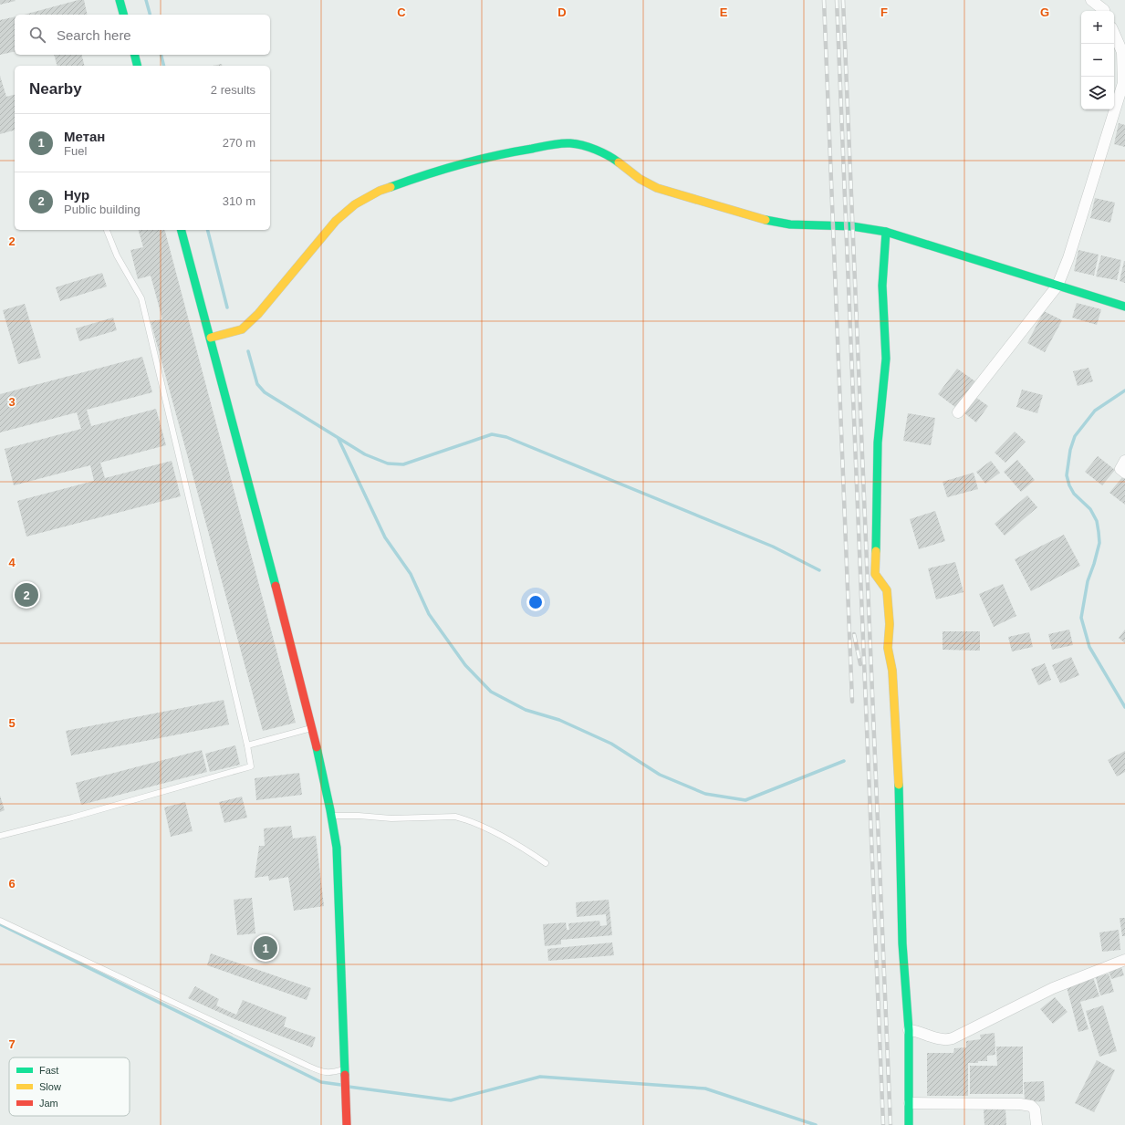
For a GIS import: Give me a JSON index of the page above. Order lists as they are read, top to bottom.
{
  "legend": ["Fast", "Slow", "Jam"],
  "page": {
    "map_buttons": ["+", "−"],
    "search": "Search here",
    "heading": ["Nearby", "2 results"],
    "list": [
      {
        "mark": "1",
        "name": "Метан",
        "note": "Fuel",
        "value": "270 m"
      },
      {
        "mark": "2",
        "name": "Нур",
        "note": "Public building",
        "value": "310 m"
      }
    ],
    "pins": ["2", "1"]
  },
  "grid": {
    "columns": [
      "C",
      "D",
      "E",
      "F",
      "G"
    ],
    "rows": [
      "2",
      "3",
      "4",
      "5",
      "6",
      "7"
    ]
  }
}
